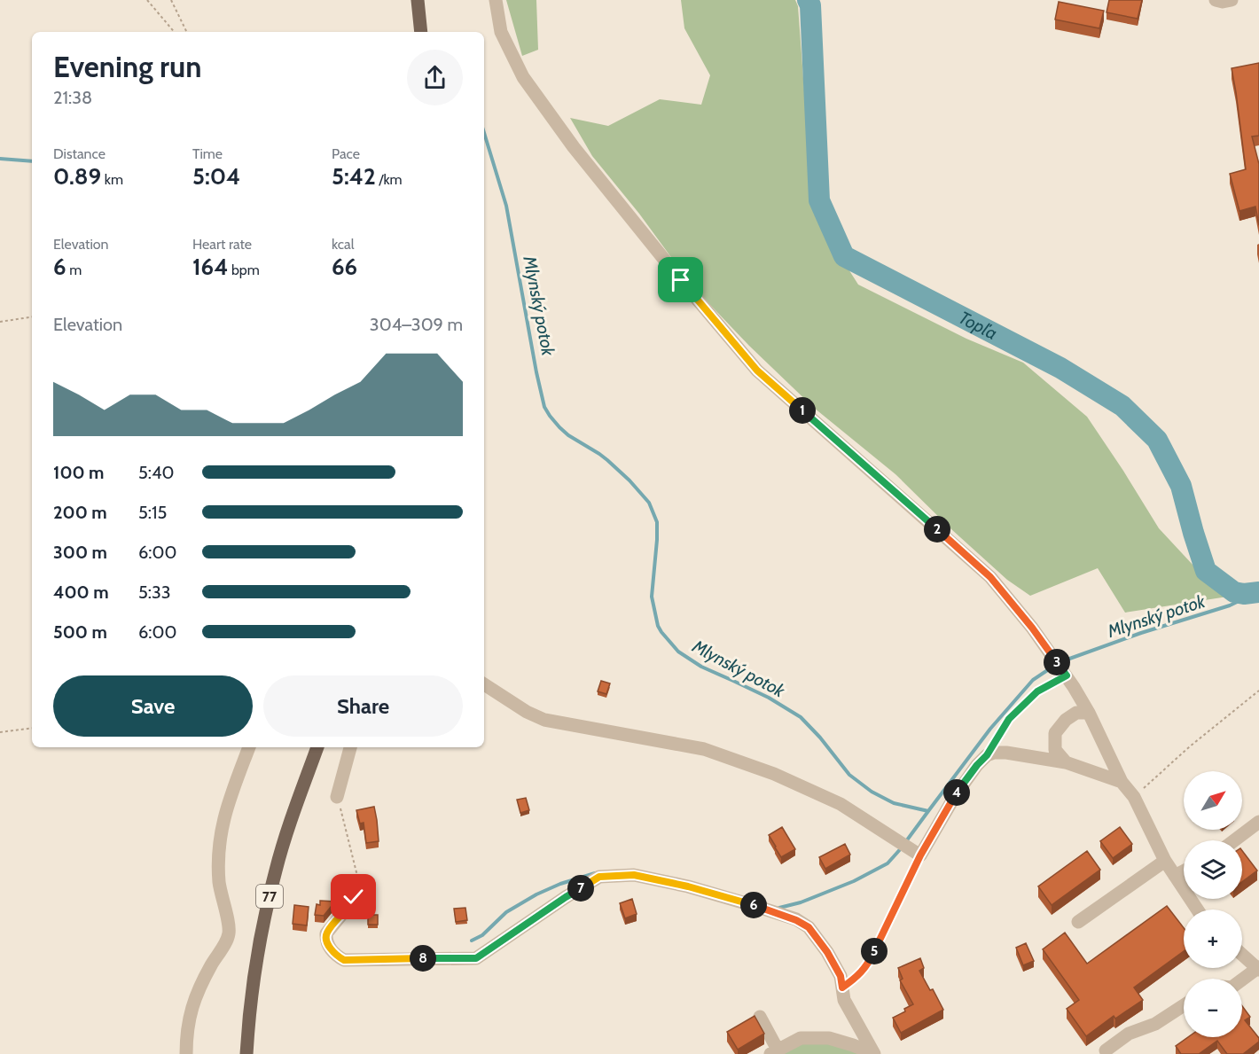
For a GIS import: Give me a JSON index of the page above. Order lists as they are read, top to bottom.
{
  "streets": {
    "main road": ["77"]
  },
  "water": ["Mlynský potok", "Topľa"],
  "north": "top right",
  "page": {
    "heading": ["Evening run", "21:38"],
    "stats": [
      ["Distance", "0.89 km"],
      ["Time", "5:04"],
      ["Pace", "5:42 /km"],
      ["Elevation", "6 m"],
      ["Heart rate", "164 bpm"],
      ["kcal", "66"]
    ],
    "chart": ["Elevation", "304–309 m"],
    "pins": [
      "1",
      "2",
      "3",
      "4",
      "7",
      "6",
      "5",
      "8"
    ],
    "list": [
      {
        "name": "100 m",
        "note": "5:40"
      },
      {
        "name": "200 m",
        "note": "5:15"
      },
      {
        "name": "300 m",
        "note": "6:00"
      },
      {
        "name": "400 m",
        "note": "5:33"
      },
      {
        "name": "500 m",
        "note": "6:00"
      }
    ],
    "buttons": ["Save", "Share"],
    "map_buttons": ["+", "−"]
  }
}
